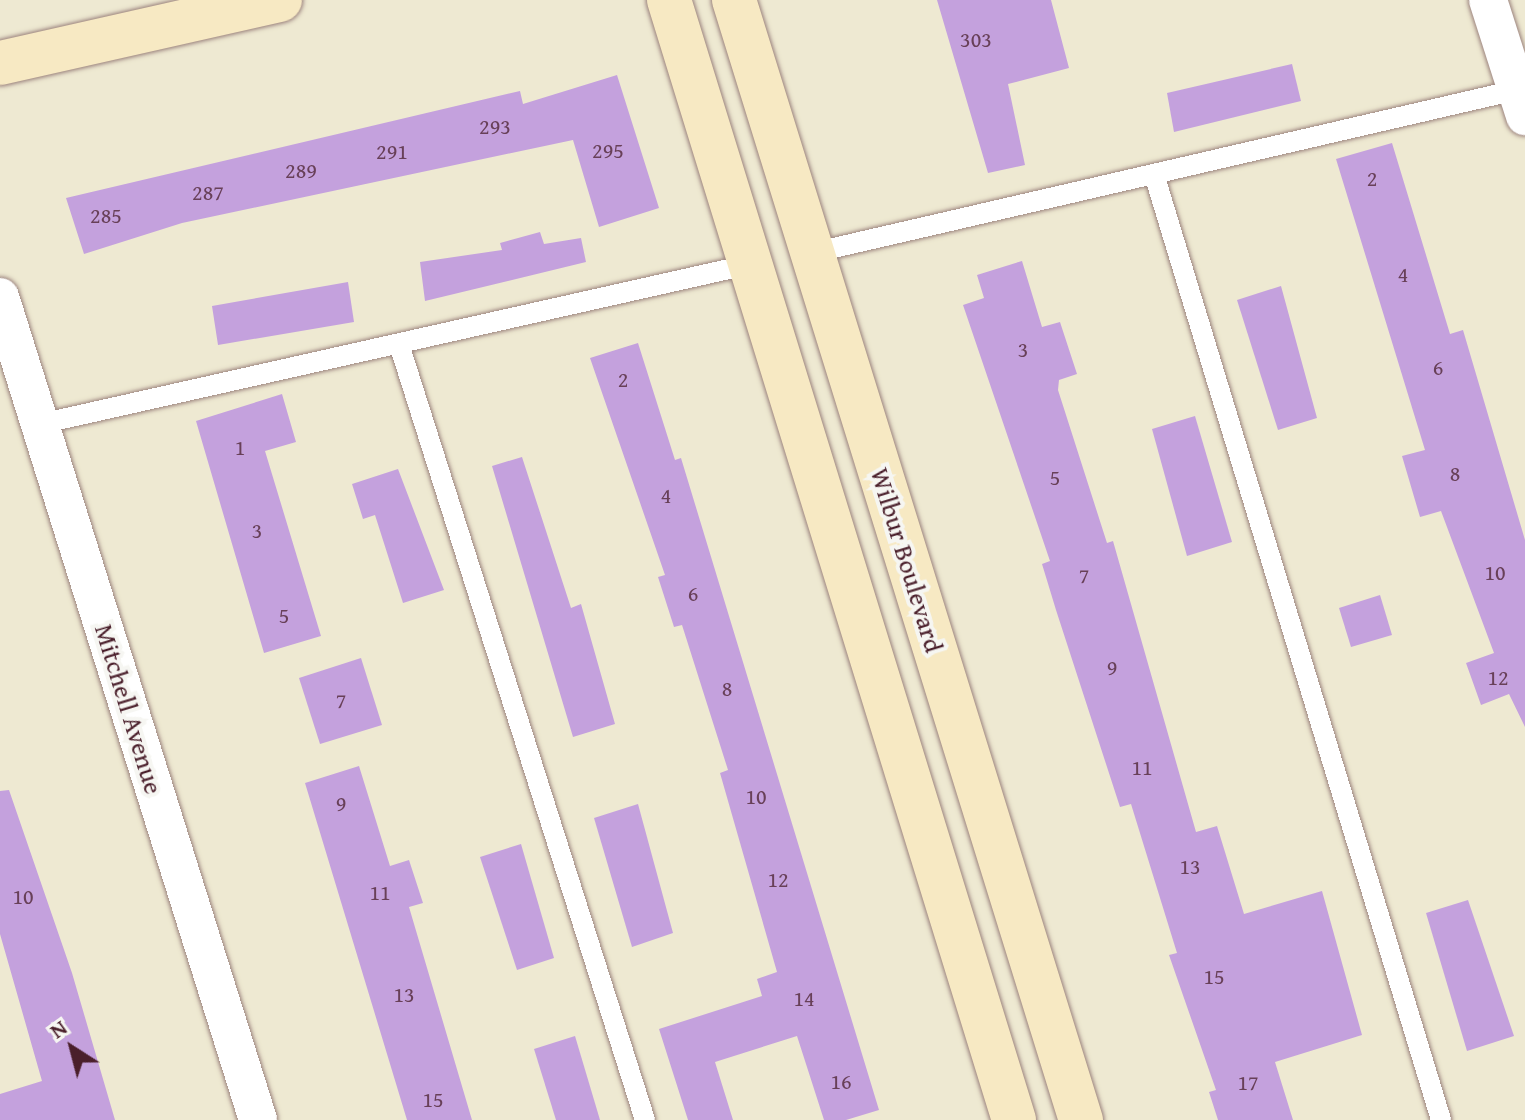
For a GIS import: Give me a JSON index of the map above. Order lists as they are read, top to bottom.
{
  "streets": {
    "street": ["Wilbur Boulevard", "Mitchell Avenue"]
  },
  "house_numbers": [
    "303",
    "293",
    "295",
    "291",
    "289",
    "2",
    "287",
    "285",
    "4",
    "3",
    "6",
    "2",
    "1",
    "8",
    "5",
    "4",
    "3",
    "10",
    "7",
    "6",
    "5",
    "9",
    "12",
    "8",
    "7",
    "11",
    "10",
    "9",
    "13",
    "12",
    "11",
    "10",
    "15",
    "13",
    "14",
    "16",
    "17",
    "15"
  ],
  "north": "top left"
}
